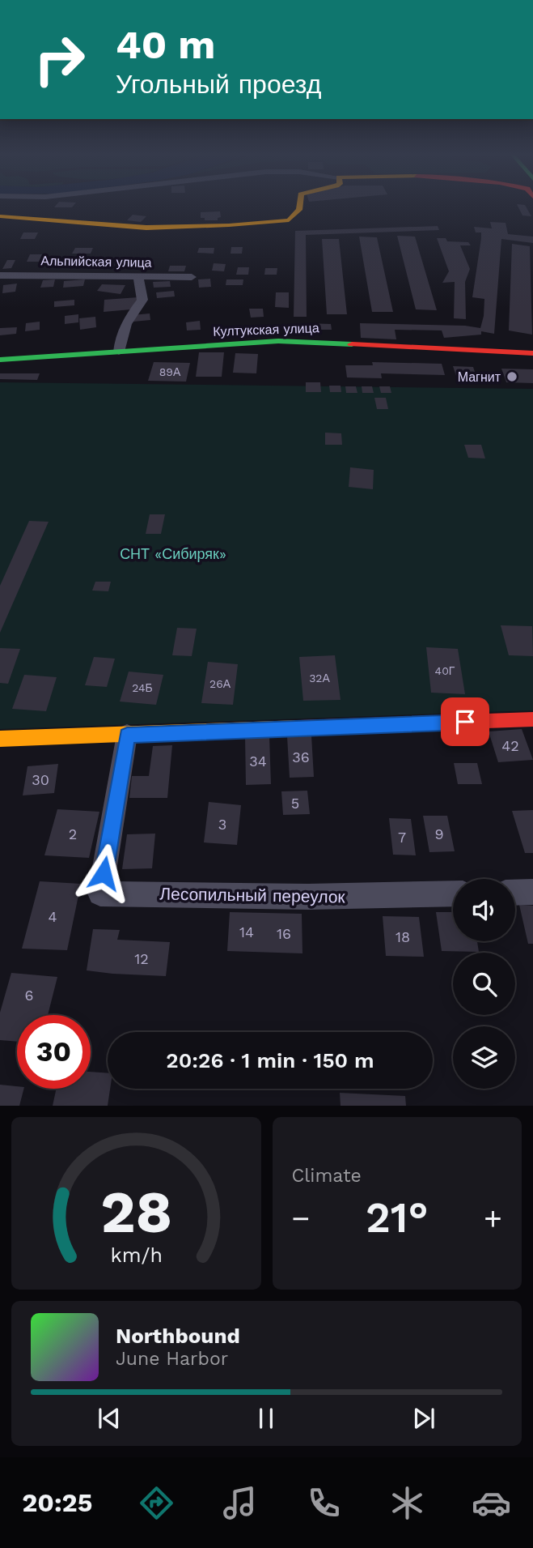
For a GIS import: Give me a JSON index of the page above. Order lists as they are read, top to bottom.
{
  "streets": {
    "street": ["Альпийская улица", "Култукская улица", "Лесопильный переулок"]
  },
  "parks": ["СНТ «Сибиряк»"],
  "places": ["Магнит"],
  "house_numbers": [
    "89А",
    "40Г",
    "32А",
    "26А",
    "24Б",
    "42",
    "36",
    "34",
    "30",
    "5",
    "3",
    "2",
    "9",
    "7",
    "4",
    "14",
    "16",
    "18",
    "12",
    "6"
  ],
  "page": {
    "turn": ["40 m", "Угольный проезд"],
    "limit": "30",
    "trip": "20:26 · 1 min · 150 m",
    "tile": "Climate",
    "heat": ["−", "21°", "+"],
    "song": ["Northbound", "June Harbor"],
    "tabs": "20:25",
    "gauge": ["28", "km/h"]
  }
}
